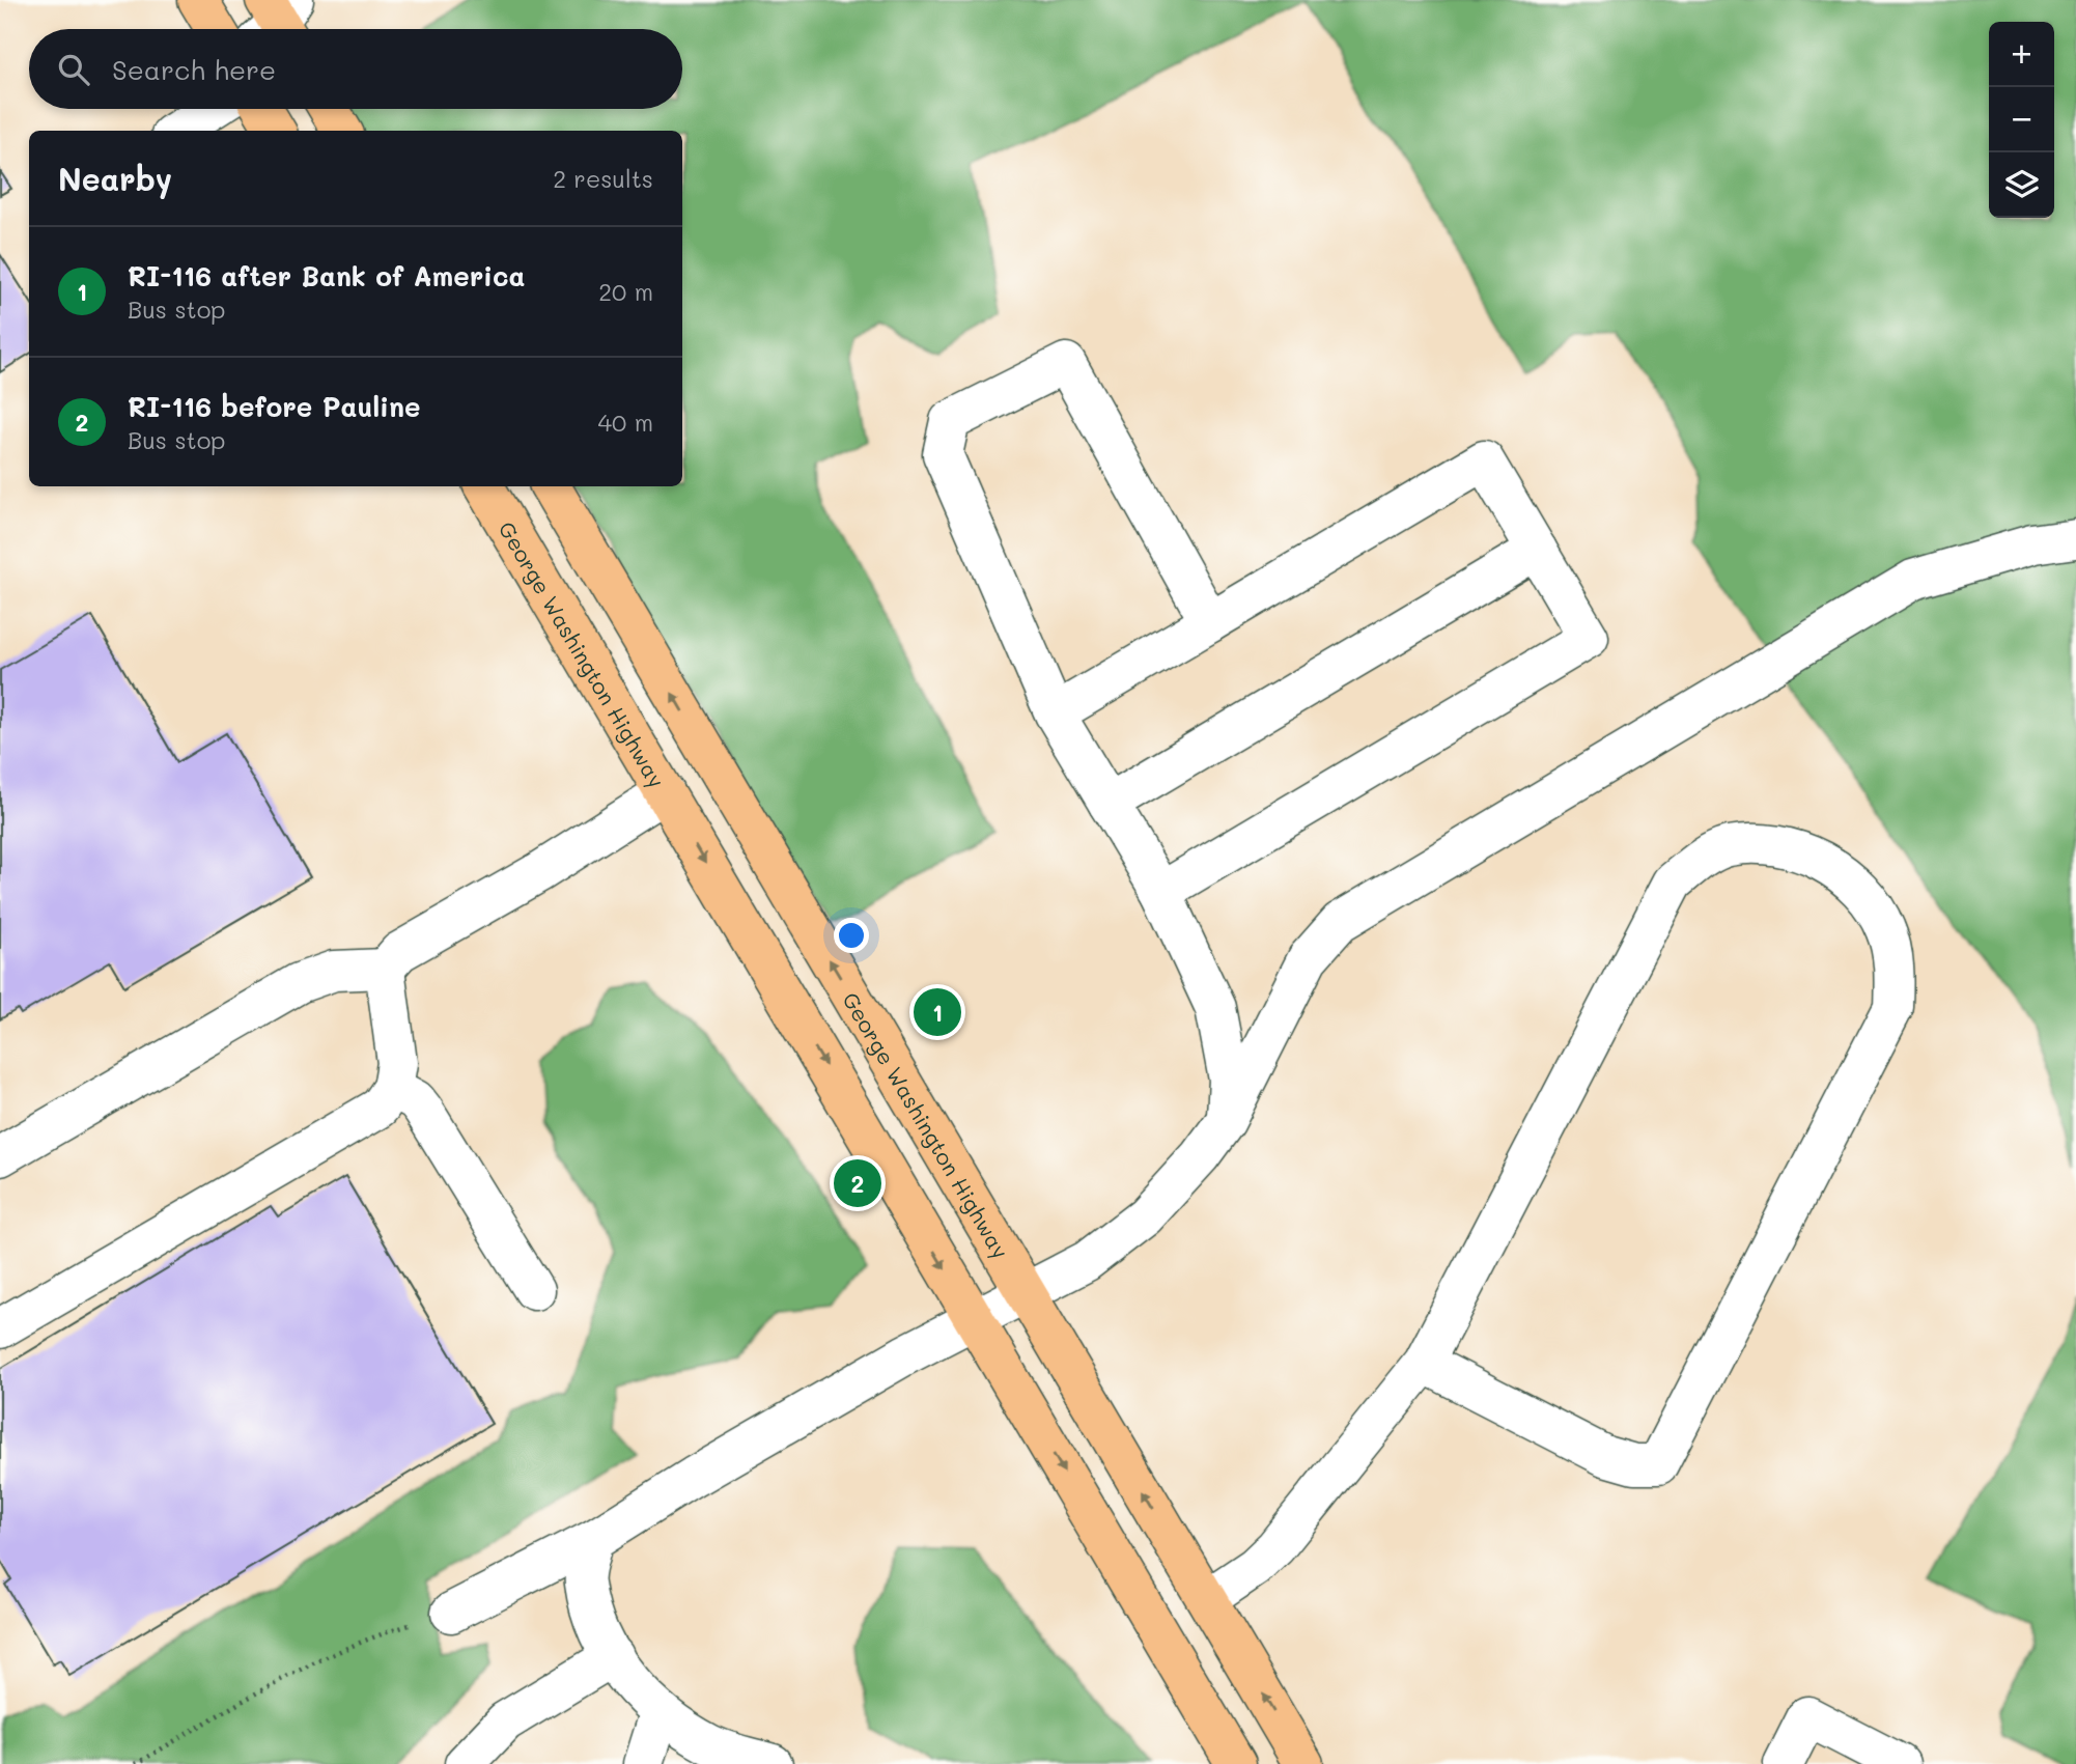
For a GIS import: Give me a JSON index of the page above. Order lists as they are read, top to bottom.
{
  "streets": {
    "main road": ["George Washington Highway"]
  },
  "page": {
    "map_buttons": ["+", "−"],
    "search": "Search here",
    "heading": ["Nearby", "2 results"],
    "list": [
      {
        "mark": "1",
        "name": "RI-116 after Bank of America",
        "note": "Bus stop",
        "value": "20 m"
      },
      {
        "mark": "2",
        "name": "RI-116 before Pauline",
        "note": "Bus stop",
        "value": "40 m"
      }
    ],
    "pins": ["1", "2"]
  }
}
